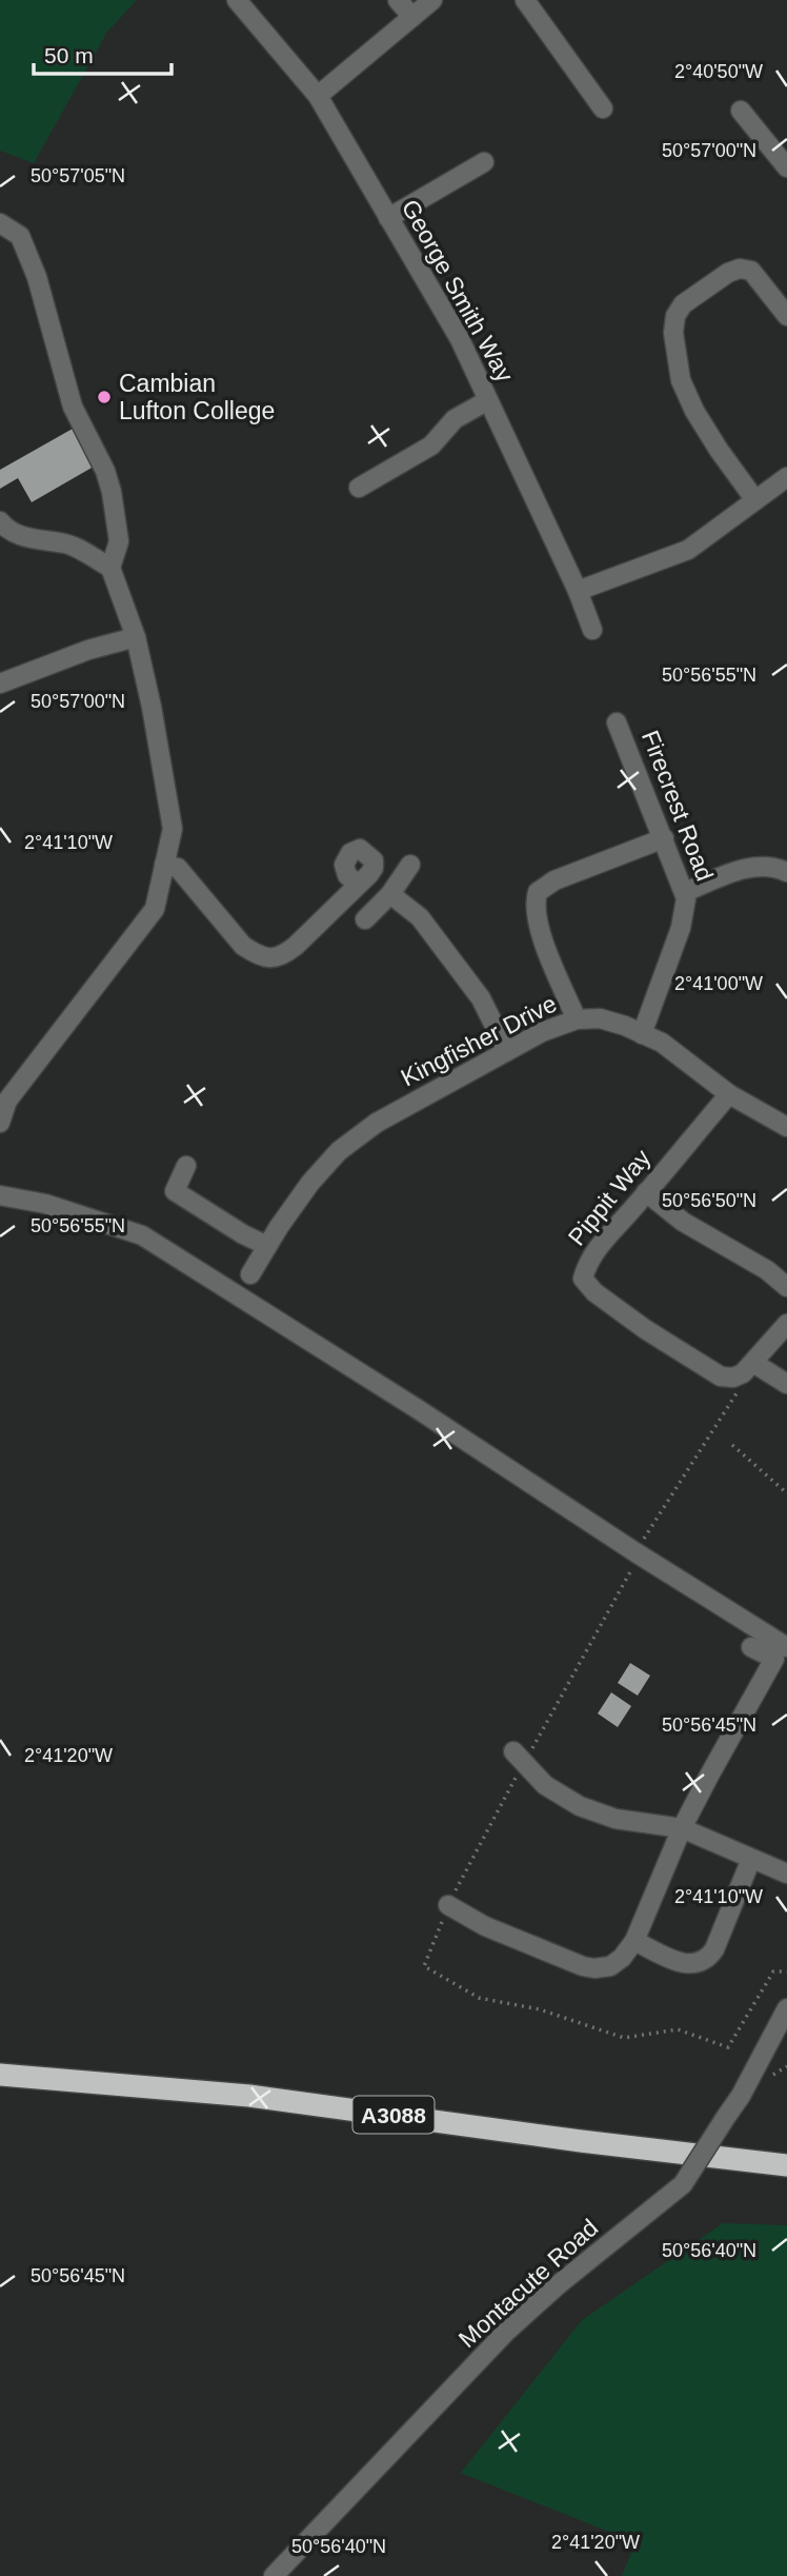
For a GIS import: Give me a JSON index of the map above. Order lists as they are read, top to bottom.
{
  "streets": {
    "highway": ["A3088"],
    "street": [
      "George Smith Way",
      "Firecrest Road",
      "Kingfisher Drive",
      "Pippit Way",
      "Montacute Road"
    ]
  },
  "crossings": [
    ["Firecrest Road", "Kingfisher Drive"],
    ["Kingfisher Drive", "Pippit Way"]
  ],
  "places": ["Cambian Lufton College"],
  "scale_bar": "50 m",
  "coordinates": [
    "2°40'50\"W",
    "50°57'00\"N",
    "50°57'05\"N",
    "50°56'55\"N",
    "2°41'10\"W",
    "2°41'00\"W",
    "50°56'50\"N",
    "50°56'45\"N",
    "2°41'20\"W",
    "50°56'40\"N"
  ]
}
